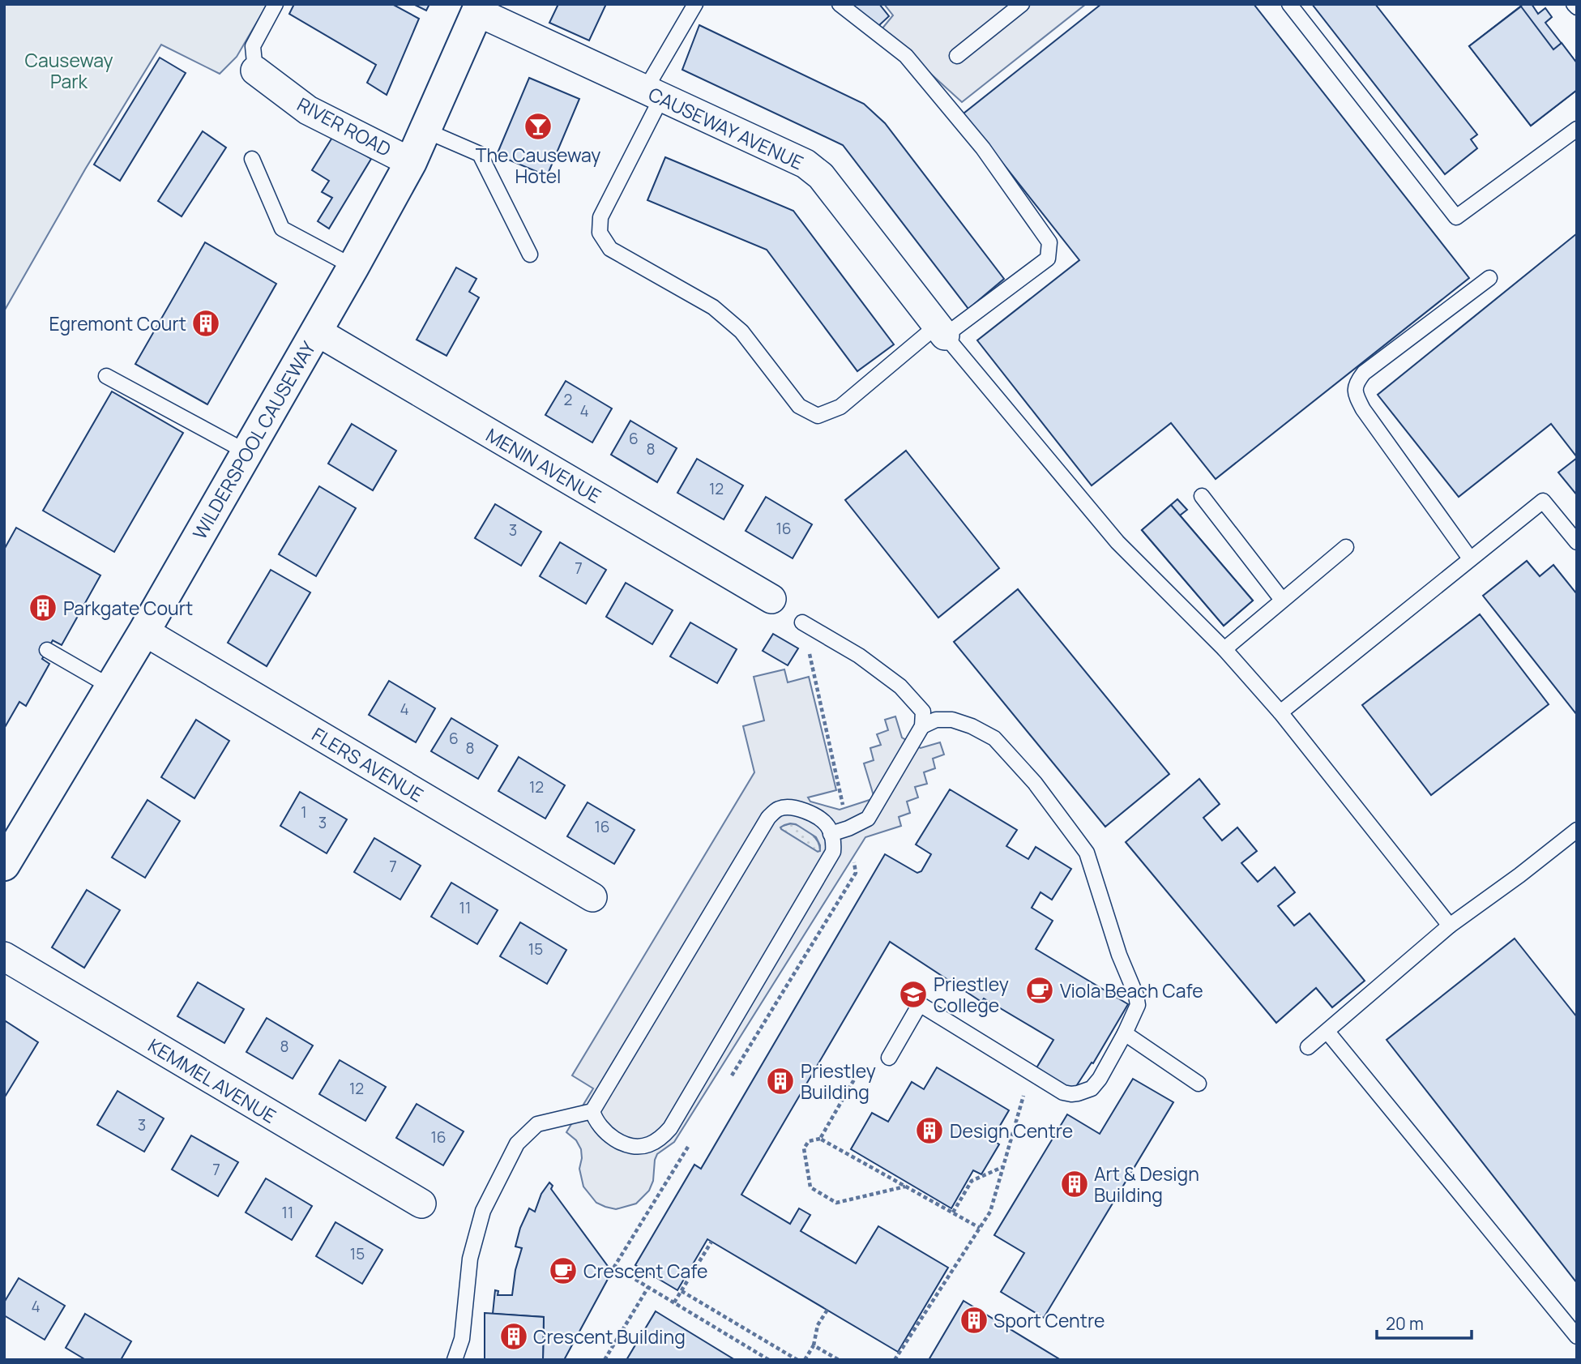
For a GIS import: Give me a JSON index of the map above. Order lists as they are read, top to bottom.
{
  "streets": {
    "highway": ["WILDERSPOOL CAUSEWAY"],
    "street": [
      "RIVER ROAD",
      "CAUSEWAY AVENUE",
      "MENIN AVENUE",
      "FLERS AVENUE",
      "KEMMEL AVENUE"
    ]
  },
  "crossings": [
    ["RIVER ROAD", "WILDERSPOOL CAUSEWAY"],
    ["CAUSEWAY AVENUE", "WILDERSPOOL CAUSEWAY"],
    ["WILDERSPOOL CAUSEWAY", "MENIN AVENUE"],
    ["WILDERSPOOL CAUSEWAY", "FLERS AVENUE"]
  ],
  "parks": ["Causeway Park"],
  "places": {
    "bar": ["The Causeway Hotel"],
    "building": [
      "Egremont Court",
      "Parkgate Court",
      "Priestley Building",
      "Design Centre",
      "Art & Design Building",
      "Sport Centre",
      "Crescent Building"
    ],
    "cafe": ["Viola Beach Cafe", "Crescent Cafe"],
    "school or university": ["Priestley College"]
  },
  "house_numbers": [
    "2",
    "4",
    "6",
    "8",
    "12",
    "16",
    "3",
    "7",
    "4",
    "6",
    "8",
    "12",
    "1",
    "3",
    "16",
    "7",
    "11",
    "15",
    "8",
    "12",
    "3",
    "16",
    "7",
    "11",
    "15",
    "4"
  ],
  "scale_bar": "20 m"
}
